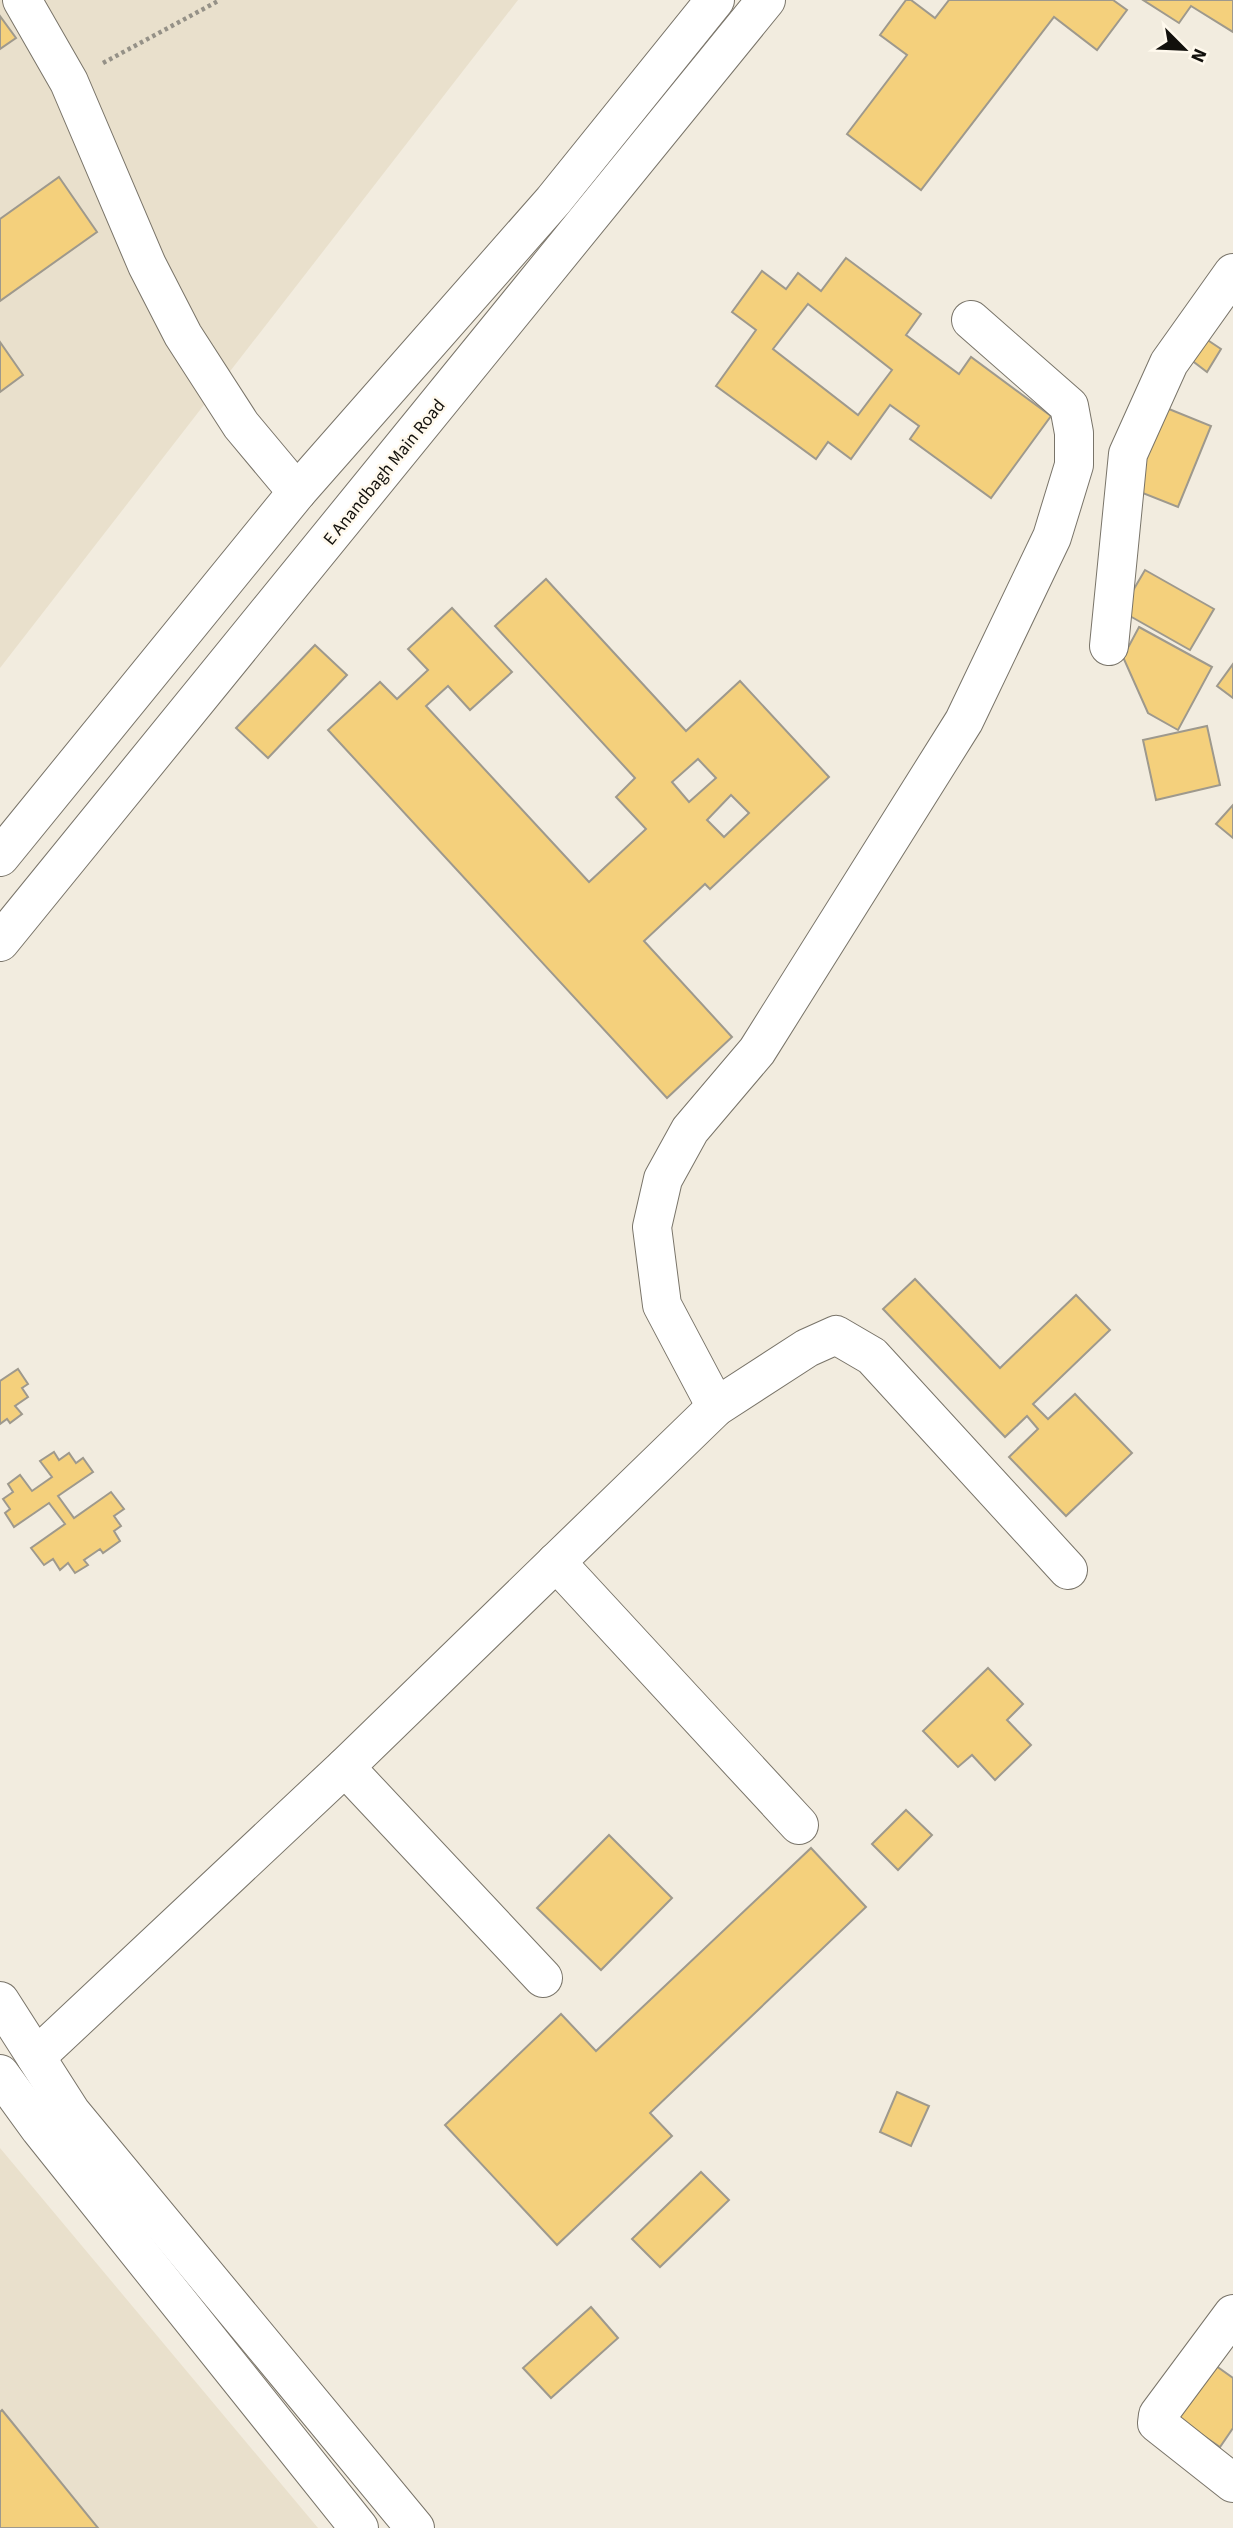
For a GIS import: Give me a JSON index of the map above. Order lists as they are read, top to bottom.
{
  "streets": {
    "street": ["E Anandbagh Main Road"]
  },
  "north": "bottom right"
}
